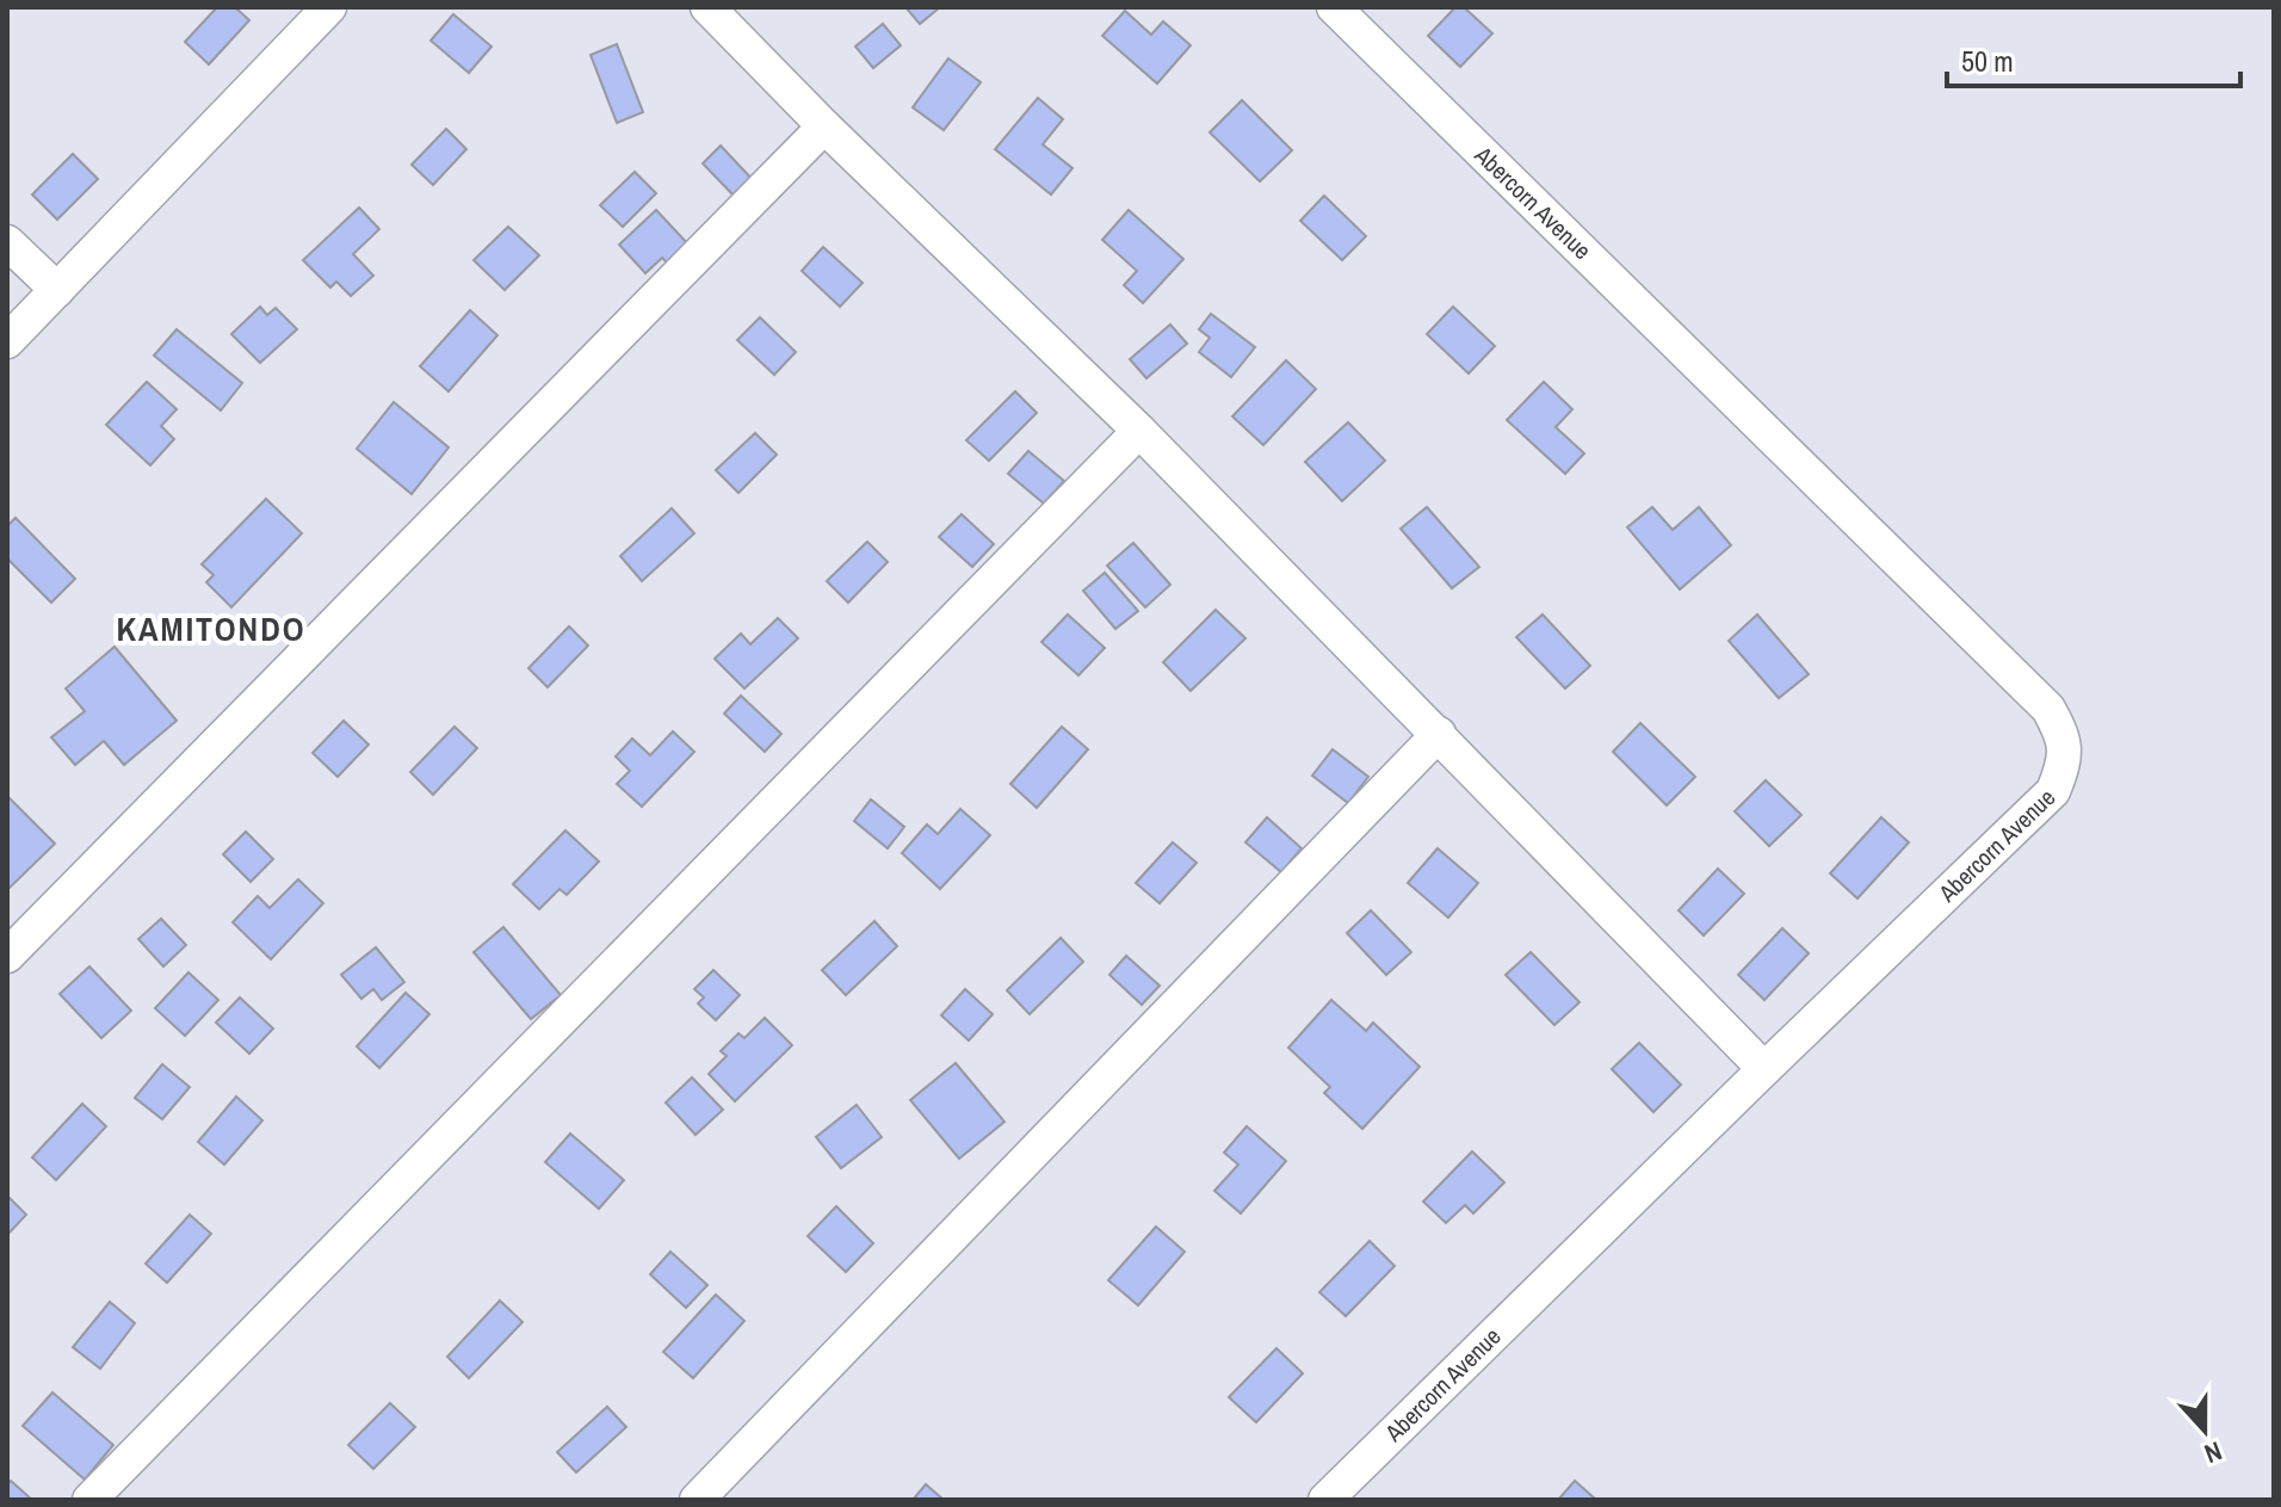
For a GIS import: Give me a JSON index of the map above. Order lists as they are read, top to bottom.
{
  "streets": {
    "street": ["Abercorn Avenue"]
  },
  "districts": ["KAMITONDO"],
  "scale_bar": "50 m",
  "north": "bottom"
}
